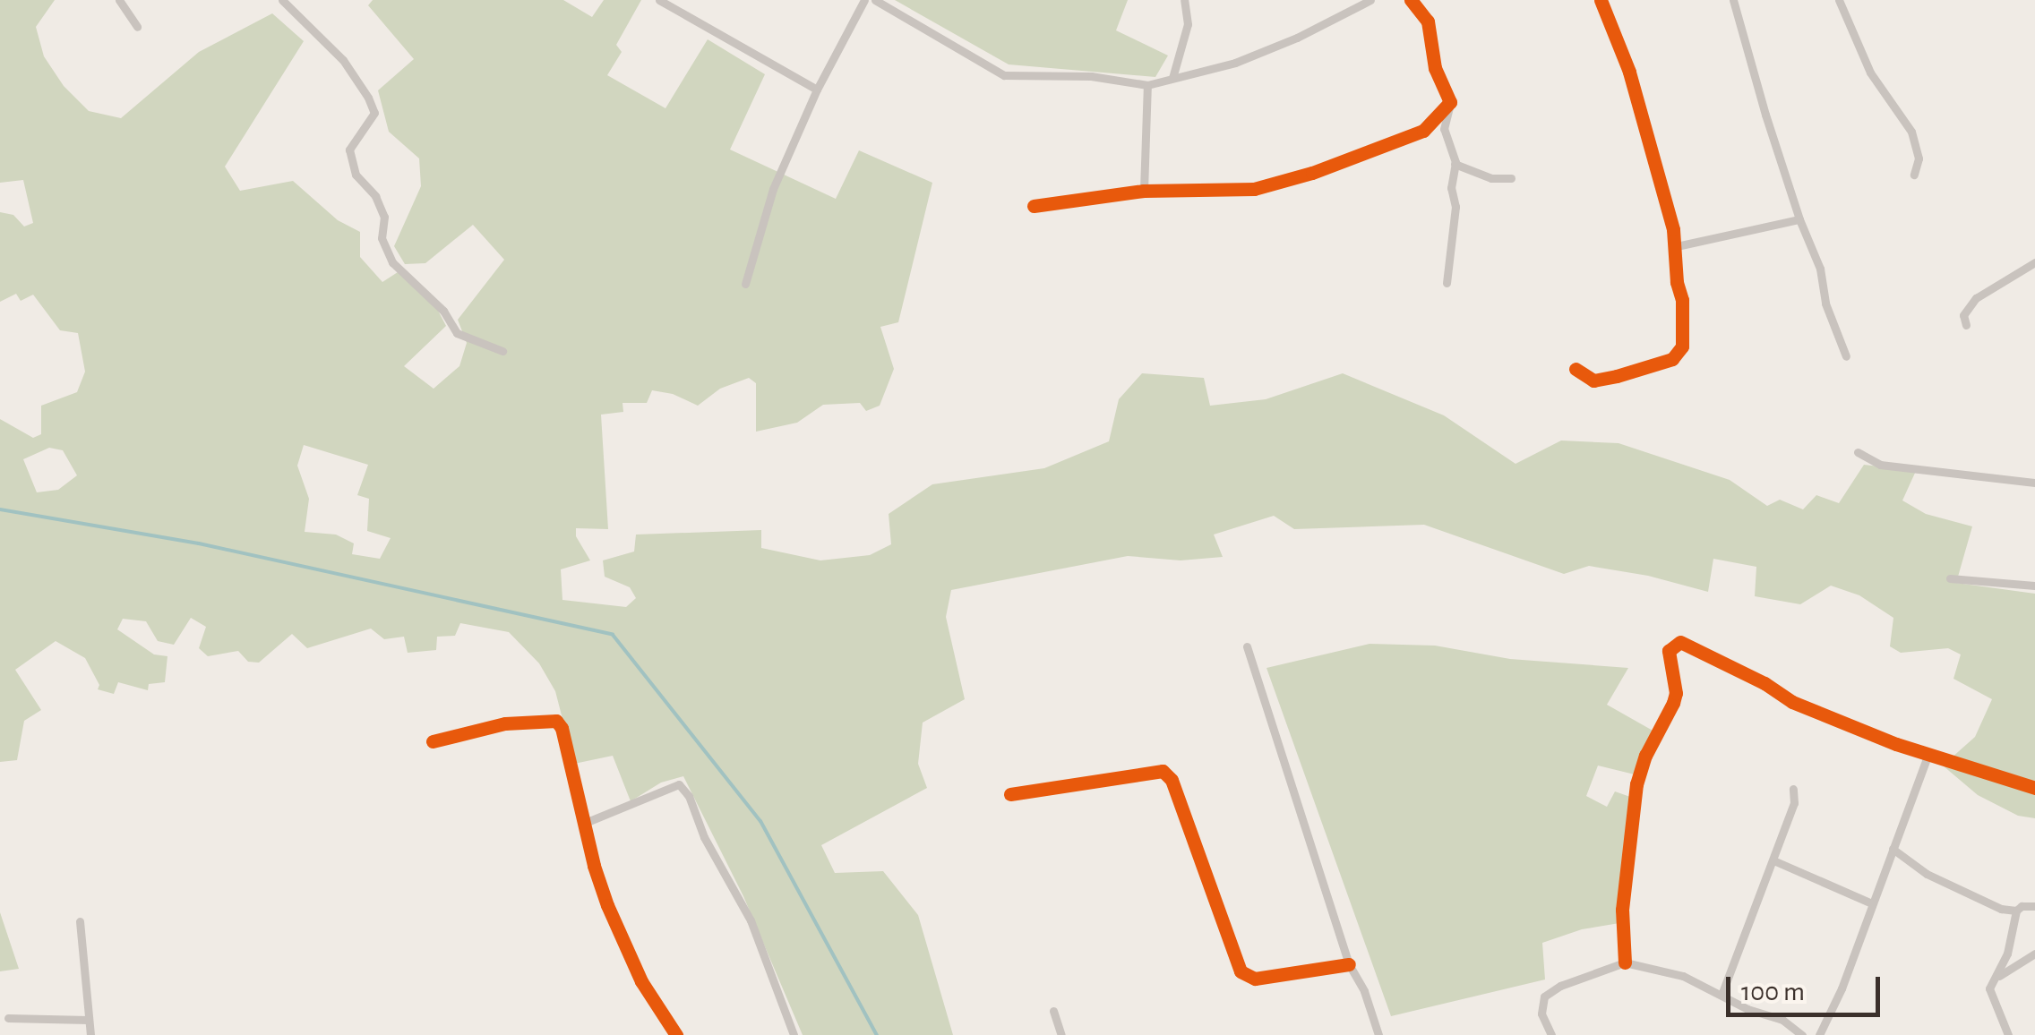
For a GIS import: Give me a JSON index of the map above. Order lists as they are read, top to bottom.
{
  "scale_bar": "100 m"
}
